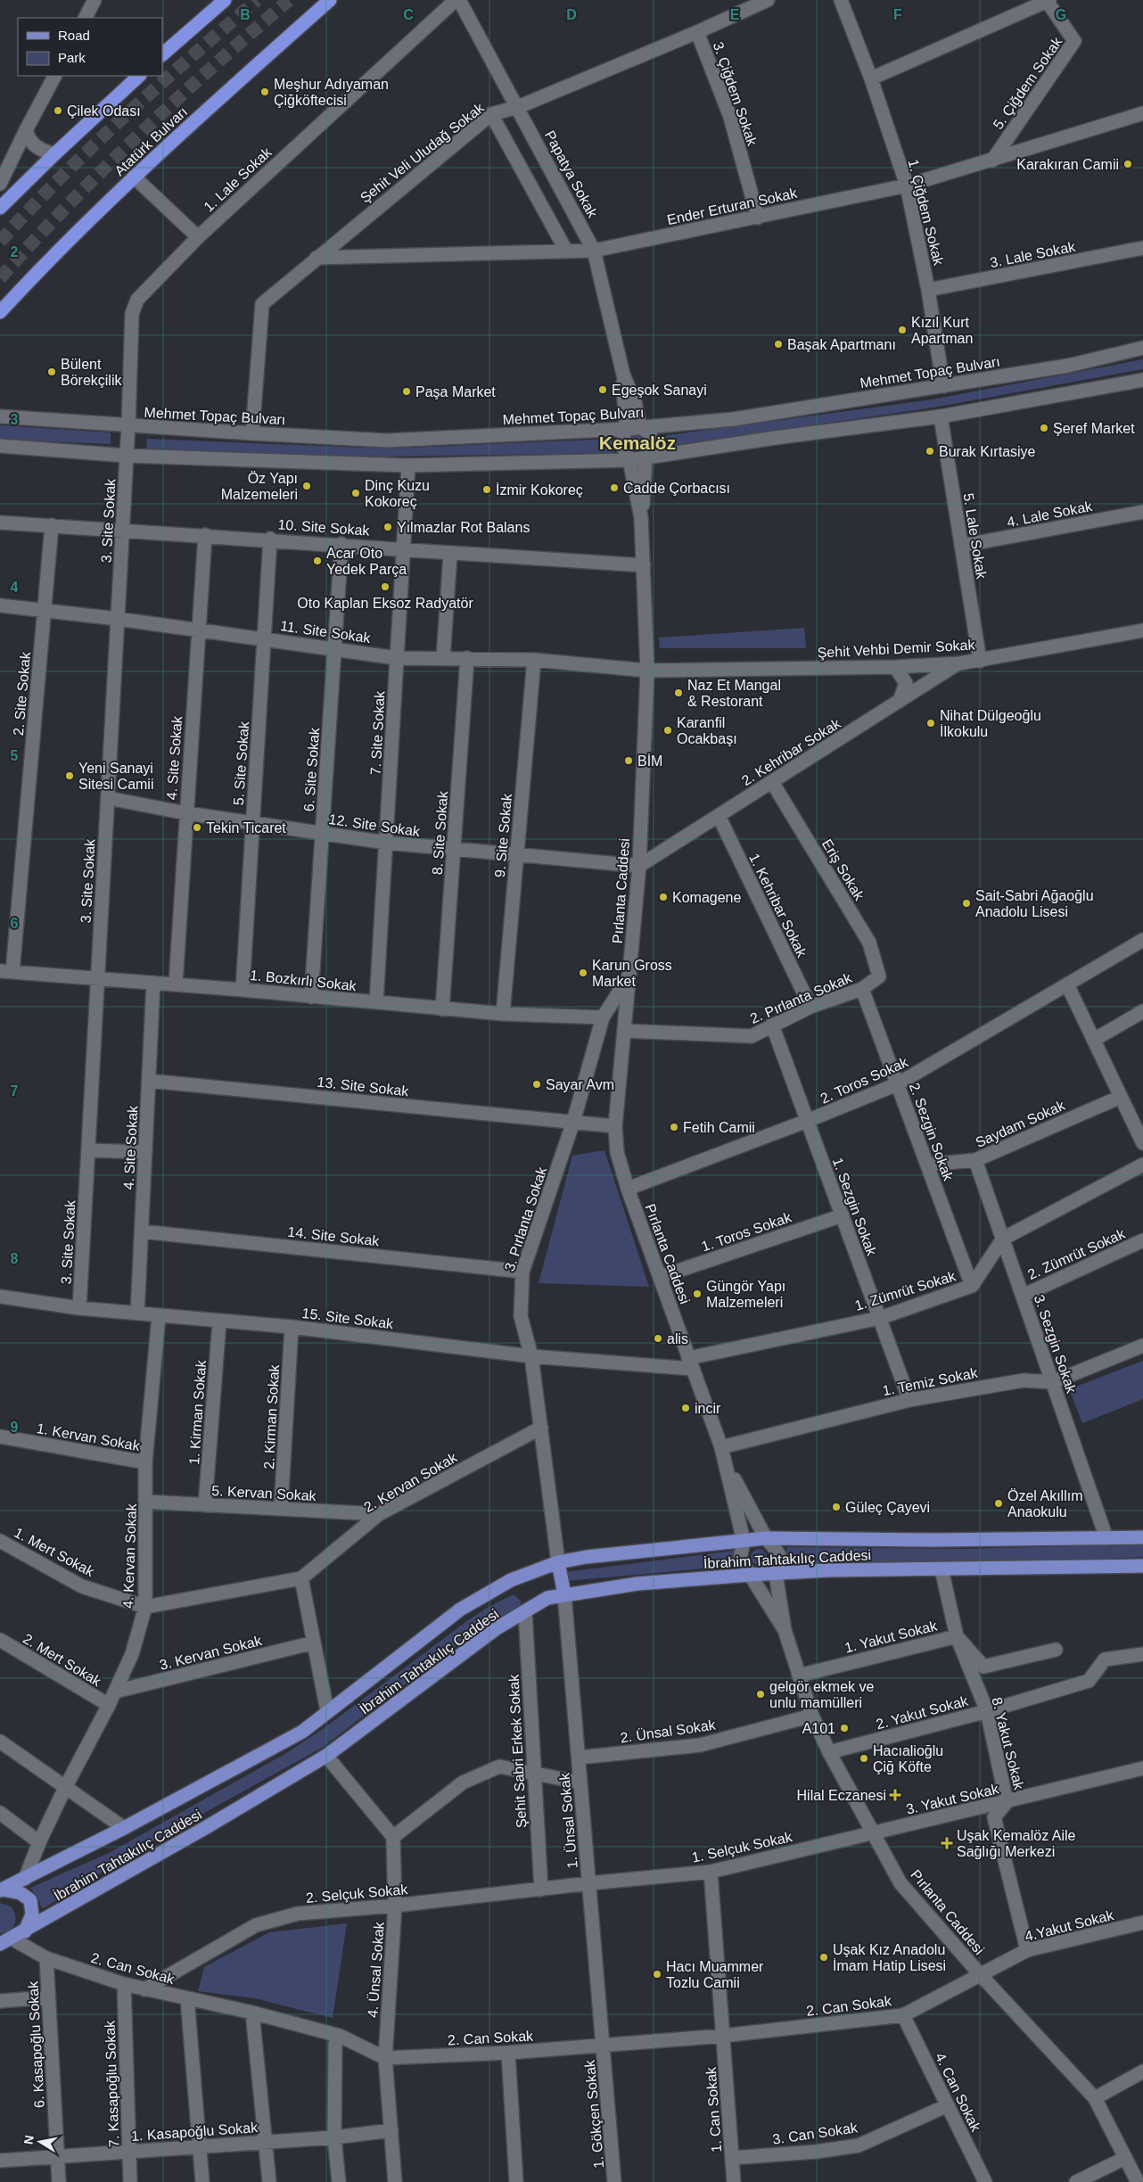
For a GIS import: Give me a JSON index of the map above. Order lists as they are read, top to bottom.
{
  "streets": {
    "highway": ["Atatürk Bulvarı"],
    "main road": ["İbrahim Tahtakılıç Caddesi"],
    "street": [
      "5. Çiğdem Sokak",
      "3. Çiğdem Sokak",
      "Şehit Veli Uludağ Sokak",
      "Papatya Sokak",
      "1. Lale Sokak",
      "Ender Erturan Sokak",
      "1. Çiğdem Sokak",
      "3. Lale Sokak",
      "Mehmet Topaç Bulvarı",
      "4. Lale Sokak",
      "3. Site Sokak",
      "10. Site Sokak",
      "5. Lale Sokak",
      "11. Site Sokak",
      "Şehit Vehbi Demir Sokak",
      "2. Site Sokak",
      "7. Site Sokak",
      "2. Kehribar Sokak",
      "4. Site Sokak",
      "5. Site Sokak",
      "6. Site Sokak",
      "12. Site Sokak",
      "8. Site Sokak",
      "9. Site Sokak",
      "Eriş Sokak",
      "Pırlanta Caddesi",
      "1. Kehribar Sokak",
      "1. Bozkırlı Sokak",
      "2. Pırlanta Sokak",
      "2. Toros Sokak",
      "13. Site Sokak",
      "Saydam Sokak",
      "2. Sezgin Sokak",
      "1. Sezgin Sokak",
      "3. Pırlanta Sokak",
      "1. Toros Sokak",
      "14. Site Sokak",
      "2. Zümrüt Sokak",
      "1. Zümrüt Sokak",
      "15. Site Sokak",
      "3. Sezgin Sokak",
      "1. Temiz Sokak",
      "1. Kirman Sokak",
      "2. Kirman Sokak",
      "1. Kervan Sokak",
      "2. Kervan Sokak",
      "5. Kervan Sokak",
      "1. Mert Sokak",
      "4. Kervan Sokak",
      "1. Yakut Sokak",
      "3. Kervan Sokak",
      "2. Mert Sokak",
      "2. Yakut Sokak",
      "2. Ünsal Sokak",
      "8. Yakut Sokak",
      "Şehit Sabri Erkek Sokak",
      "3. Yakut Sokak",
      "1. Ünsal Sokak",
      "1. Selçuk Sokak",
      "2. Selçuk Sokak",
      "4.Yakut Sokak",
      "2. Can Sokak",
      "4. Ünsal Sokak",
      "6. Kasapoğlu Sokak",
      "7. Kasapoğlu Sokak",
      "4. Can Sokak",
      "1. Can Sokak",
      "1. Gökçen Sokak",
      "1. Kasapoğlu Sokak",
      "3. Can Sokak"
    ]
  },
  "crossings": [
    ["5. Çiğdem Sokak", "Ender Erturan Sokak"],
    ["3. Çiğdem Sokak", "Şehit Veli Uludağ Sokak"],
    ["3. Çiğdem Sokak", "Ender Erturan Sokak"],
    ["Şehit Veli Uludağ Sokak", "Papatya Sokak"],
    ["Şehit Veli Uludağ Sokak", "Ender Erturan Sokak"],
    ["Şehit Veli Uludağ Sokak", "Mehmet Topaç Bulvarı"],
    ["Papatya Sokak", "Ender Erturan Sokak"],
    ["1. Lale Sokak", "Mehmet Topaç Bulvarı"],
    ["1. Lale Sokak", "3. Site Sokak"],
    ["Ender Erturan Sokak", "1. Çiğdem Sokak"],
    ["1. Çiğdem Sokak", "3. Lale Sokak"],
    ["1. Çiğdem Sokak", "Mehmet Topaç Bulvarı"],
    ["Mehmet Topaç Bulvarı", "3. Site Sokak"],
    ["4. Lale Sokak", "5. Lale Sokak"],
    ["3. Site Sokak", "10. Site Sokak"],
    ["3. Site Sokak", "11. Site Sokak"],
    ["3. Site Sokak", "12. Site Sokak"],
    ["3. Site Sokak", "1. Bozkırlı Sokak"],
    ["3. Site Sokak", "15. Site Sokak"],
    ["10. Site Sokak", "2. Site Sokak"],
    ["10. Site Sokak", "7. Site Sokak"],
    ["10. Site Sokak", "4. Site Sokak"],
    ["10. Site Sokak", "5. Site Sokak"],
    ["10. Site Sokak", "6. Site Sokak"],
    ["10. Site Sokak", "Pırlanta Caddesi"],
    ["5. Lale Sokak", "Şehit Vehbi Demir Sokak"],
    ["11. Site Sokak", "Şehit Vehbi Demir Sokak"],
    ["11. Site Sokak", "2. Site Sokak"],
    ["11. Site Sokak", "7. Site Sokak"],
    ["11. Site Sokak", "4. Site Sokak"],
    ["11. Site Sokak", "5. Site Sokak"],
    ["11. Site Sokak", "6. Site Sokak"],
    ["11. Site Sokak", "8. Site Sokak"],
    ["11. Site Sokak", "9. Site Sokak"],
    ["11. Site Sokak", "Pırlanta Caddesi"],
    ["Şehit Vehbi Demir Sokak", "2. Kehribar Sokak"],
    ["Şehit Vehbi Demir Sokak", "Pırlanta Caddesi"],
    ["2. Site Sokak", "1. Bozkırlı Sokak"],
    ["7. Site Sokak", "12. Site Sokak"],
    ["7. Site Sokak", "1. Bozkırlı Sokak"],
    ["2. Kehribar Sokak", "12. Site Sokak"],
    ["2. Kehribar Sokak", "Eriş Sokak"],
    ["2. Kehribar Sokak", "Pırlanta Caddesi"],
    ["2. Kehribar Sokak", "1. Kehribar Sokak"],
    ["4. Site Sokak", "12. Site Sokak"],
    ["4. Site Sokak", "1. Bozkırlı Sokak"],
    ["4. Site Sokak", "13. Site Sokak"],
    ["4. Site Sokak", "14. Site Sokak"],
    ["4. Site Sokak", "15. Site Sokak"],
    ["5. Site Sokak", "12. Site Sokak"],
    ["5. Site Sokak", "1. Bozkırlı Sokak"],
    ["6. Site Sokak", "12. Site Sokak"],
    ["6. Site Sokak", "1. Bozkırlı Sokak"],
    ["12. Site Sokak", "8. Site Sokak"],
    ["12. Site Sokak", "9. Site Sokak"],
    ["12. Site Sokak", "Pırlanta Caddesi"],
    ["8. Site Sokak", "1. Bozkırlı Sokak"],
    ["9. Site Sokak", "1. Bozkırlı Sokak"],
    ["Eriş Sokak", "2. Pırlanta Sokak"],
    ["Pırlanta Caddesi", "2. Pırlanta Sokak"],
    ["Pırlanta Caddesi", "2. Toros Sokak"],
    ["Pırlanta Caddesi", "13. Site Sokak"],
    ["Pırlanta Caddesi", "3. Pırlanta Sokak"],
    ["Pırlanta Caddesi", "1. Toros Sokak"],
    ["Pırlanta Caddesi", "1. Zümrüt Sokak"],
    ["Pırlanta Caddesi", "15. Site Sokak"],
    ["Pırlanta Caddesi", "1. Temiz Sokak"],
    ["Pırlanta Caddesi", "İbrahim Tahtakılıç Caddesi"],
    ["Pırlanta Caddesi", "1. Yakut Sokak"],
    ["Pırlanta Caddesi", "2. Yakut Sokak"],
    ["Pırlanta Caddesi", "2. Ünsal Sokak"],
    ["Pırlanta Caddesi", "3. Yakut Sokak"],
    ["Pırlanta Caddesi", "1. Selçuk Sokak"],
    ["Pırlanta Caddesi", "4.Yakut Sokak"],
    ["Pırlanta Caddesi", "2. Can Sokak"],
    ["1. Kehribar Sokak", "2. Pırlanta Sokak"],
    ["1. Bozkırlı Sokak", "3. Pırlanta Sokak"],
    ["2. Pırlanta Sokak", "2. Sezgin Sokak"],
    ["2. Pırlanta Sokak", "1. Sezgin Sokak"],
    ["2. Toros Sokak", "2. Sezgin Sokak"],
    ["2. Toros Sokak", "1. Sezgin Sokak"],
    ["13. Site Sokak", "3. Pırlanta Sokak"],
    ["Saydam Sokak", "2. Sezgin Sokak"],
    ["Saydam Sokak", "3. Sezgin Sokak"],
    ["2. Sezgin Sokak", "1. Zümrüt Sokak"],
    ["1. Sezgin Sokak", "1. Toros Sokak"],
    ["1. Sezgin Sokak", "1. Zümrüt Sokak"],
    ["1. Sezgin Sokak", "1. Temiz Sokak"],
    ["3. Pırlanta Sokak", "14. Site Sokak"],
    ["3. Pırlanta Sokak", "15. Site Sokak"],
    ["3. Pırlanta Sokak", "2. Kervan Sokak"],
    ["3. Pırlanta Sokak", "İbrahim Tahtakılıç Caddesi"],
    ["2. Zümrüt Sokak", "3. Sezgin Sokak"],
    ["1. Zümrüt Sokak", "15. Site Sokak"],
    ["1. Zümrüt Sokak", "3. Sezgin Sokak"],
    ["15. Site Sokak", "1. Kirman Sokak"],
    ["15. Site Sokak", "2. Kirman Sokak"],
    ["15. Site Sokak", "4. Kervan Sokak"],
    ["3. Sezgin Sokak", "1. Temiz Sokak"],
    ["3. Sezgin Sokak", "İbrahim Tahtakılıç Caddesi"],
    ["1. Kirman Sokak", "5. Kervan Sokak"],
    ["2. Kirman Sokak", "5. Kervan Sokak"],
    ["1. Kervan Sokak", "4. Kervan Sokak"],
    ["2. Kervan Sokak", "5. Kervan Sokak"],
    ["2. Kervan Sokak", "1. Mert Sokak"],
    ["2. Kervan Sokak", "4. Kervan Sokak"],
    ["5. Kervan Sokak", "4. Kervan Sokak"],
    ["1. Mert Sokak", "4. Kervan Sokak"],
    ["4. Kervan Sokak", "İbrahim Tahtakılıç Caddesi"],
    ["4. Kervan Sokak", "3. Kervan Sokak"],
    ["4. Kervan Sokak", "2. Mert Sokak"],
    ["İbrahim Tahtakılıç Caddesi", "8. Yakut Sokak"],
    ["İbrahim Tahtakılıç Caddesi", "Şehit Sabri Erkek Sokak"],
    ["İbrahim Tahtakılıç Caddesi", "1. Ünsal Sokak"],
    ["İbrahim Tahtakılıç Caddesi", "2. Can Sokak"],
    ["1. Yakut Sokak", "8. Yakut Sokak"],
    ["2. Yakut Sokak", "8. Yakut Sokak"],
    ["2. Ünsal Sokak", "1. Ünsal Sokak"],
    ["8. Yakut Sokak", "3. Yakut Sokak"],
    ["8. Yakut Sokak", "4.Yakut Sokak"],
    ["Şehit Sabri Erkek Sokak", "2. Selçuk Sokak"],
    ["3. Yakut Sokak", "1. Selçuk Sokak"],
    ["1. Ünsal Sokak", "1. Selçuk Sokak"],
    ["1. Ünsal Sokak", "2. Selçuk Sokak"],
    ["1. Ünsal Sokak", "2. Can Sokak"],
    ["1. Ünsal Sokak", "1. Gökçen Sokak"],
    ["1. Selçuk Sokak", "2. Selçuk Sokak"],
    ["2. Selçuk Sokak", "2. Can Sokak"],
    ["2. Selçuk Sokak", "4. Ünsal Sokak"],
    ["4.Yakut Sokak", "2. Can Sokak"],
    ["2. Can Sokak", "4. Ünsal Sokak"],
    ["2. Can Sokak", "6. Kasapoğlu Sokak"],
    ["2. Can Sokak", "7. Kasapoğlu Sokak"],
    ["2. Can Sokak", "4. Can Sokak"],
    ["2. Can Sokak", "1. Can Sokak"],
    ["2. Can Sokak", "1. Gökçen Sokak"],
    ["4. Ünsal Sokak", "1. Kasapoğlu Sokak"],
    ["6. Kasapoğlu Sokak", "1. Kasapoğlu Sokak"],
    ["7. Kasapoğlu Sokak", "1. Kasapoğlu Sokak"],
    ["4. Can Sokak", "3. Can Sokak"],
    ["1. Can Sokak", "3. Can Sokak"]
  ],
  "districts": ["Kemalöz"],
  "places": {
    "other": [
      "Meşhur Adıyaman Çiğköftecisi",
      "Çilek Odası",
      "Karakıran Camii",
      "Kızıl Kurt Apartman",
      "Başak Apartmanı",
      "Bülent Börekçilik",
      "Egeşok Sanayi",
      "Paşa Market",
      "Şeref Market",
      "Burak Kırtasiye",
      "Öz Yapı Malzemeleri",
      "Cadde Çorbacısı",
      "İzmir Kokoreç",
      "Dinç Kuzu Kokoreç",
      "Yılmazlar Rot Balans",
      "Acar Oto Yedek Parça",
      "Oto Kaplan Eksoz Radyatör",
      "Naz Et Mangal & Restorant",
      "Nihat Dülgeoğlu İlkokulu",
      "Karanfil Ocakbaşı",
      "BİM",
      "Yeni Sanayi Sitesi Camii",
      "Tekin Ticaret",
      "Komagene",
      "Sait-Sabri Ağaoğlu Anadolu Lisesi",
      "Karun Gross Market",
      "Sayar Avm",
      "Fetih Camii",
      "Güngör Yapı Malzemeleri",
      "alis",
      "incir",
      "Özel Akıllım Anaokulu",
      "Güleç Çayevi",
      "gelgör ekmek ve unlu mamülleri",
      "A101",
      "Hacıalioğlu Çiğ Köfte",
      "Uşak Kız Anadolu İmam Hatip Lisesi",
      "Hacı Muammer Tozlu Camii"
    ],
    "health": ["Hilal Eczanesi", "Uşak Kemalöz Aile Sağlığı Merkezi"]
  },
  "legend": ["Road", "Park"],
  "north": "left",
  "grid": {
    "columns": [
      "B",
      "C",
      "D",
      "E",
      "F",
      "G"
    ],
    "rows": [
      "2",
      "3",
      "4",
      "5",
      "6",
      "7",
      "8",
      "9"
    ]
  }
}
